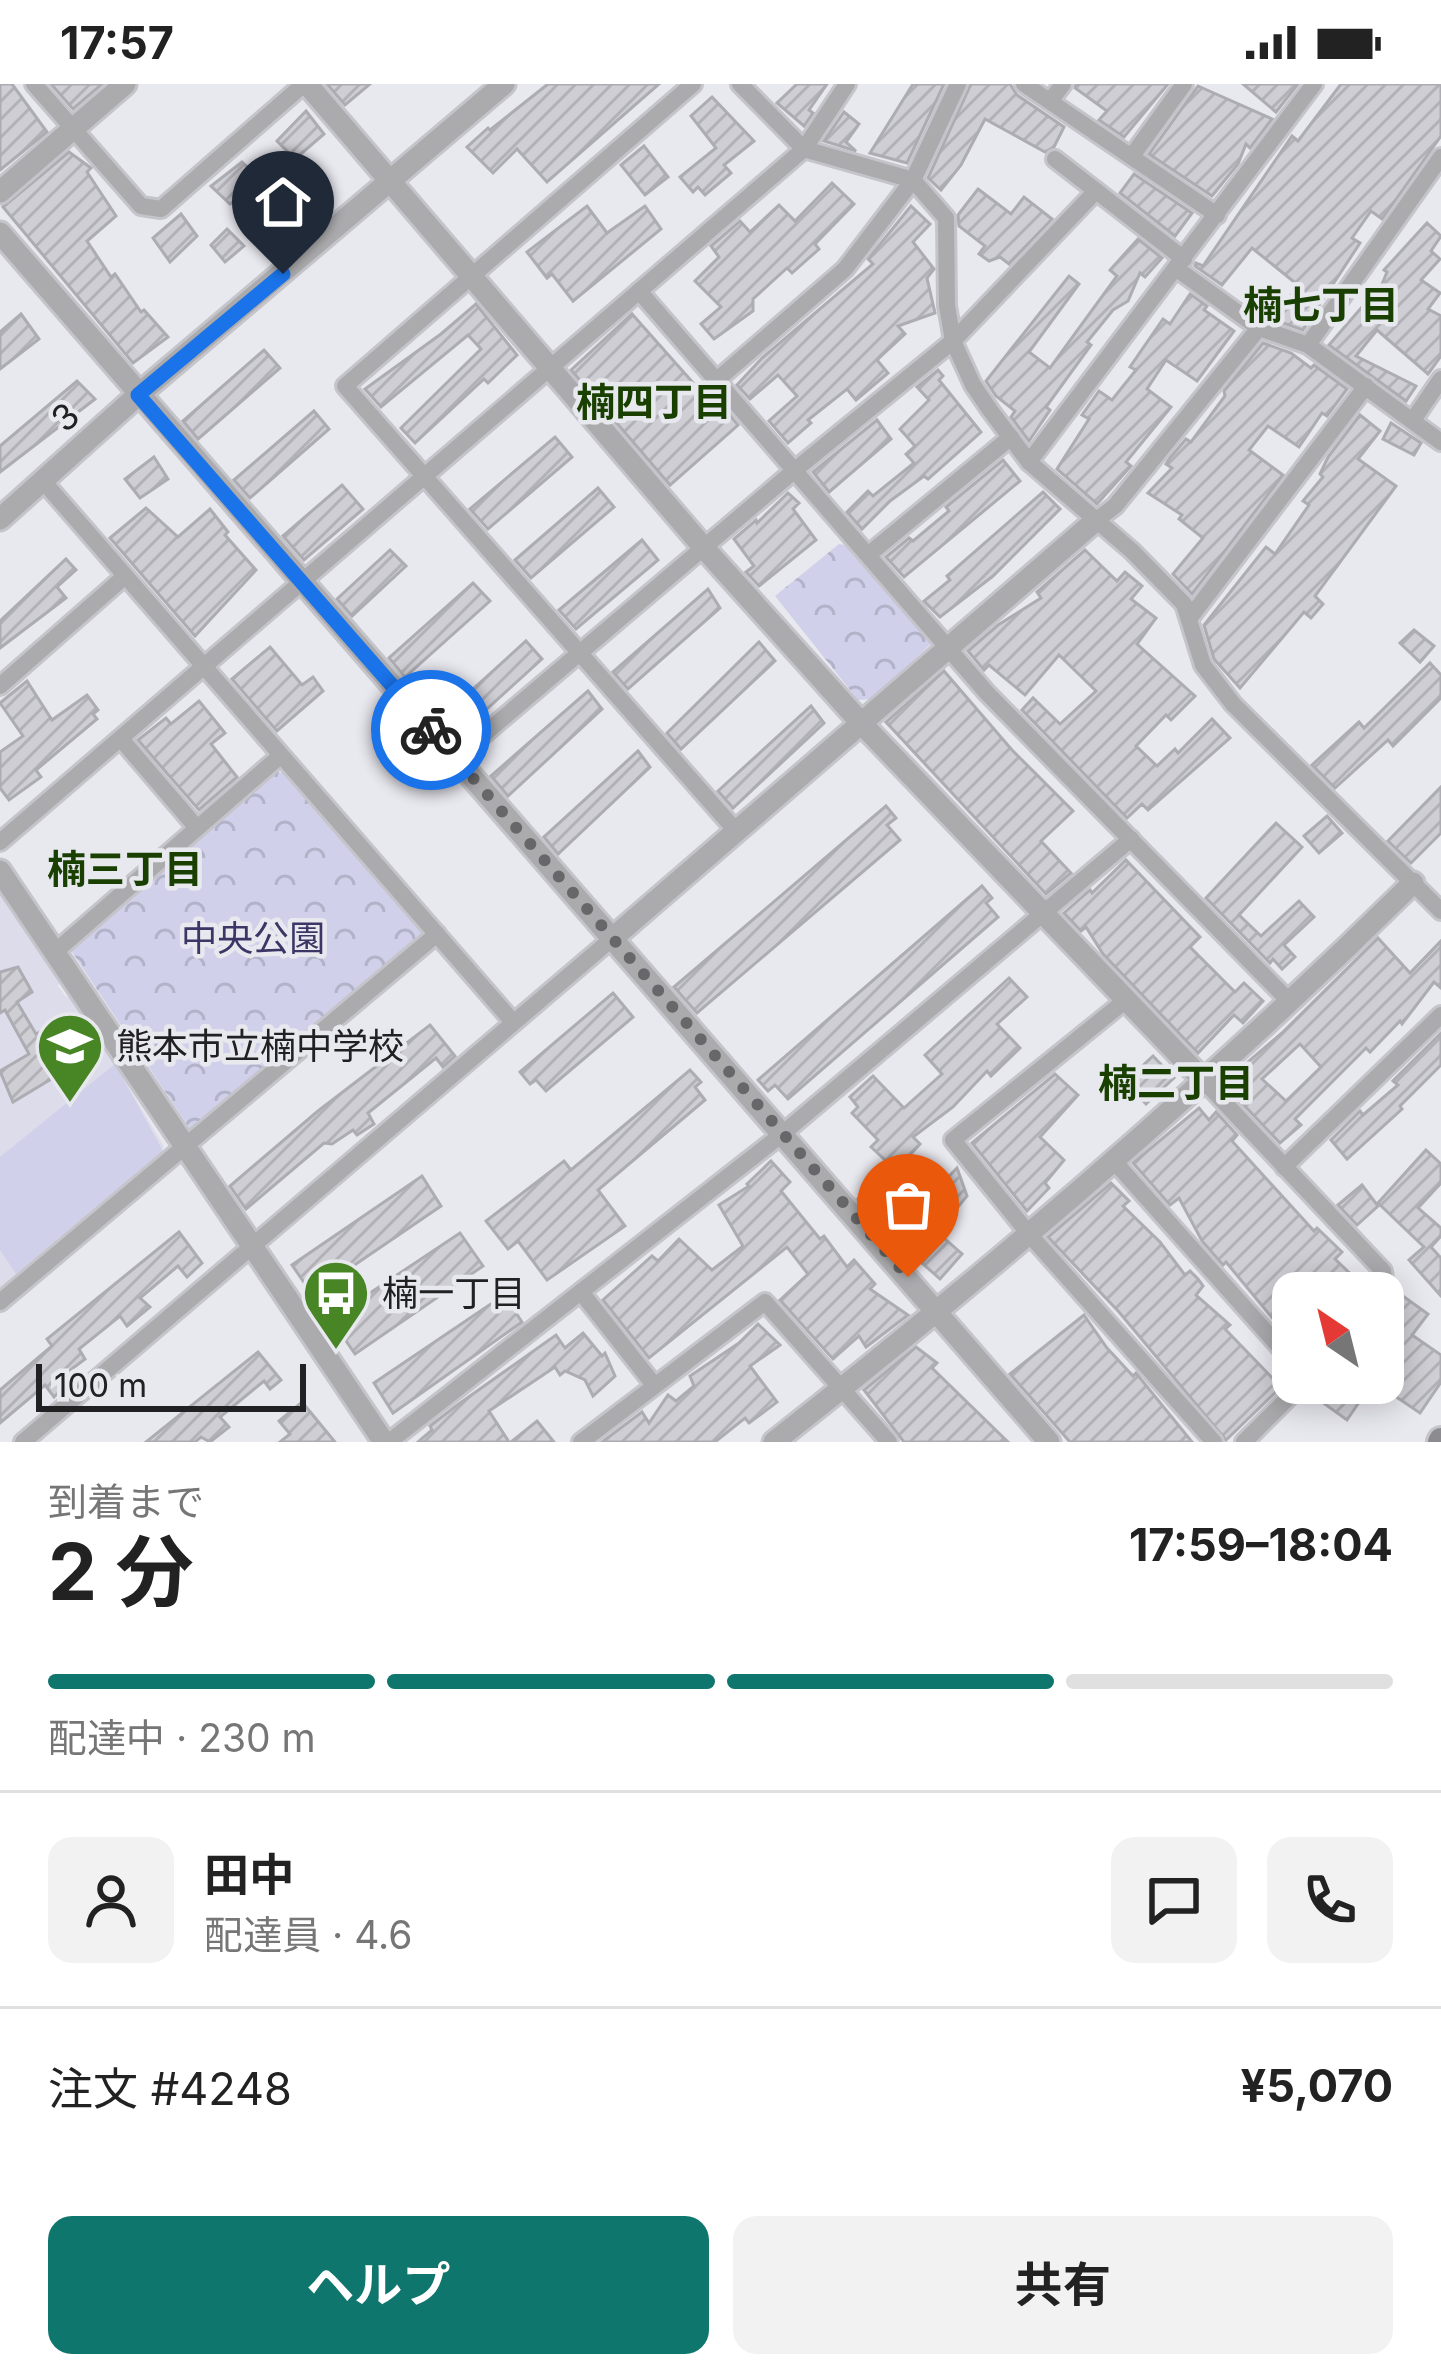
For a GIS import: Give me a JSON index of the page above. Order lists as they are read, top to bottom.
{
  "streets": {
    "street": ["3"]
  },
  "districts": [
    "楠七丁目",
    "楠四丁目",
    "楠三丁目",
    "楠二丁目"
  ],
  "parks": ["中央公園"],
  "places": {
    "school or university": ["熊本市立楠中学校"],
    "bus stop": ["楠一丁目"]
  },
  "scale_bar": "100 m",
  "north": "top left",
  "page": {
    "status": "17:57",
    "scale": "100 m",
    "heading": ["2 分", "到着まで", "17:59–18:04"],
    "panel": [
      "田中",
      "配達員 · 4.6",
      "注文 #4248",
      "¥5,070"
    ],
    "bar": "配達中 · 230 m",
    "buttons": ["ヘルプ", "共有"]
  }
}
